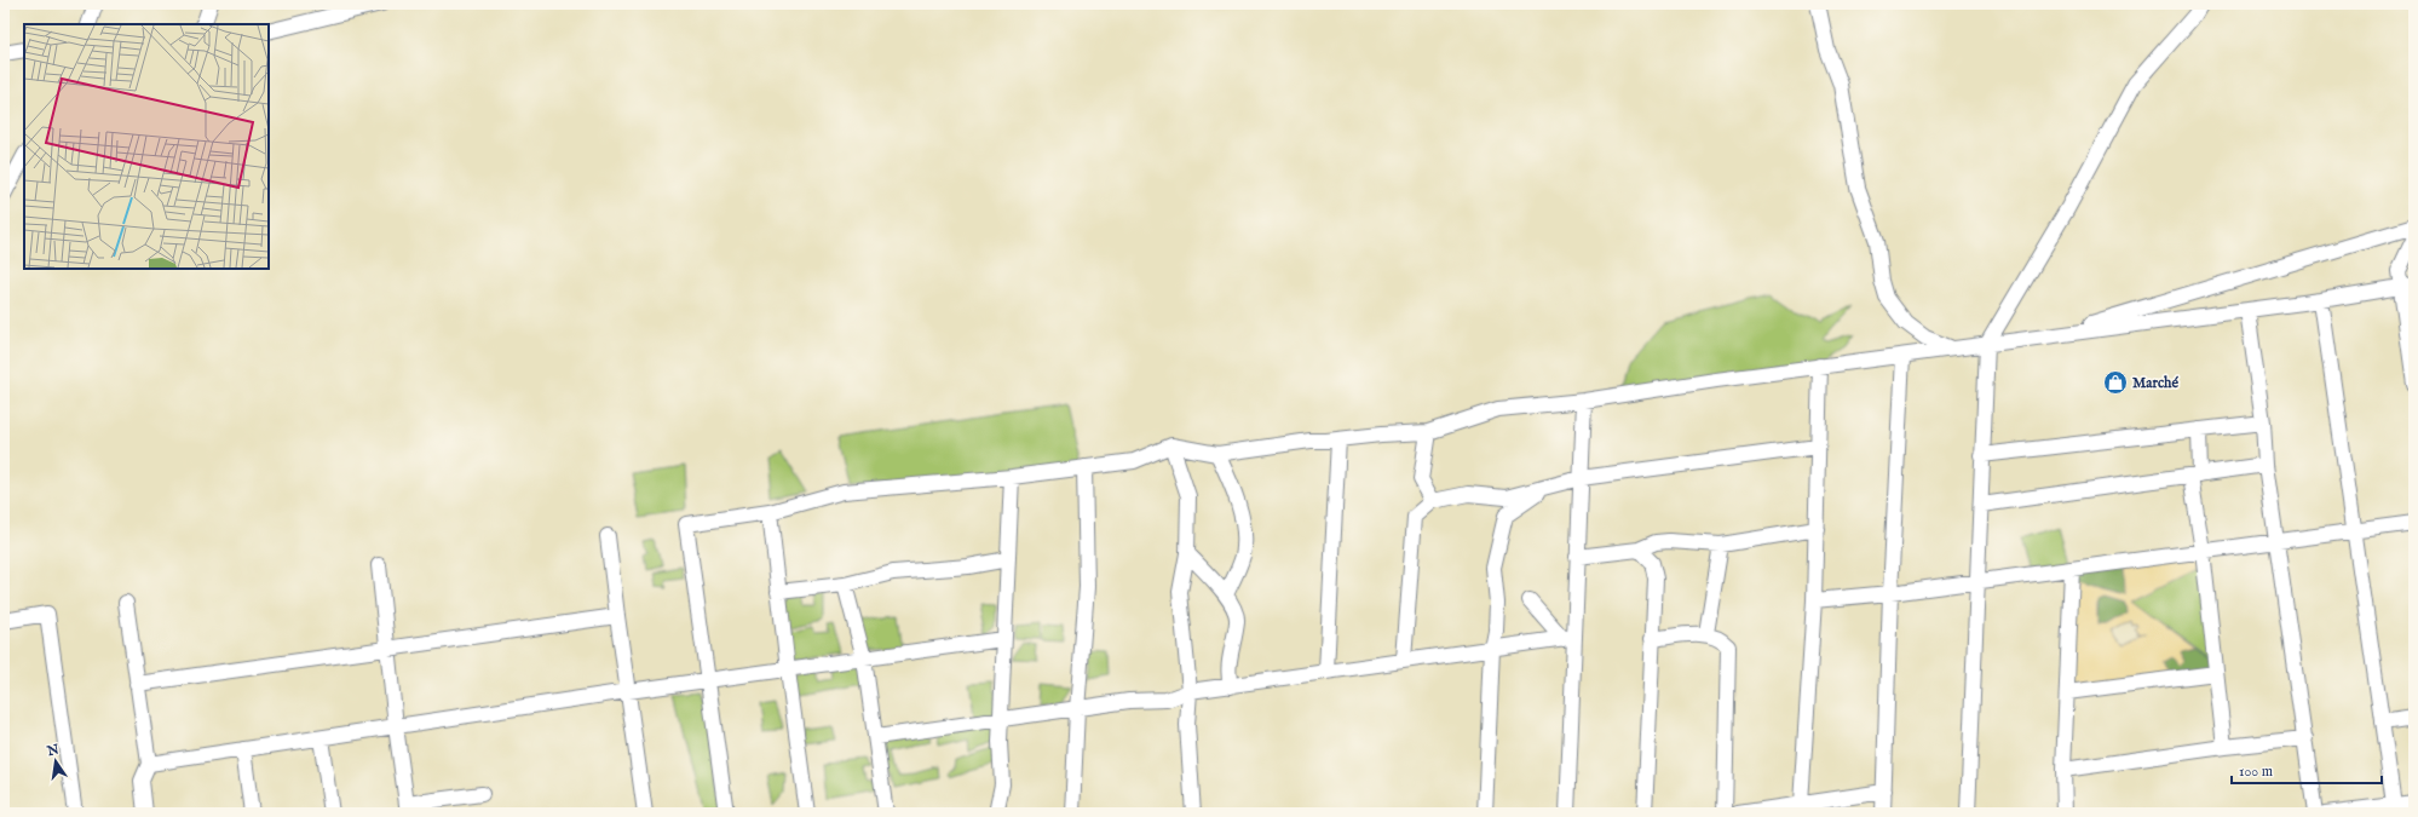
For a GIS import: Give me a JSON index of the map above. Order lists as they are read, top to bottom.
{
  "places": {
    "shop": ["Marché"]
  },
  "scale_bar": "100 m",
  "north": "top"
}
